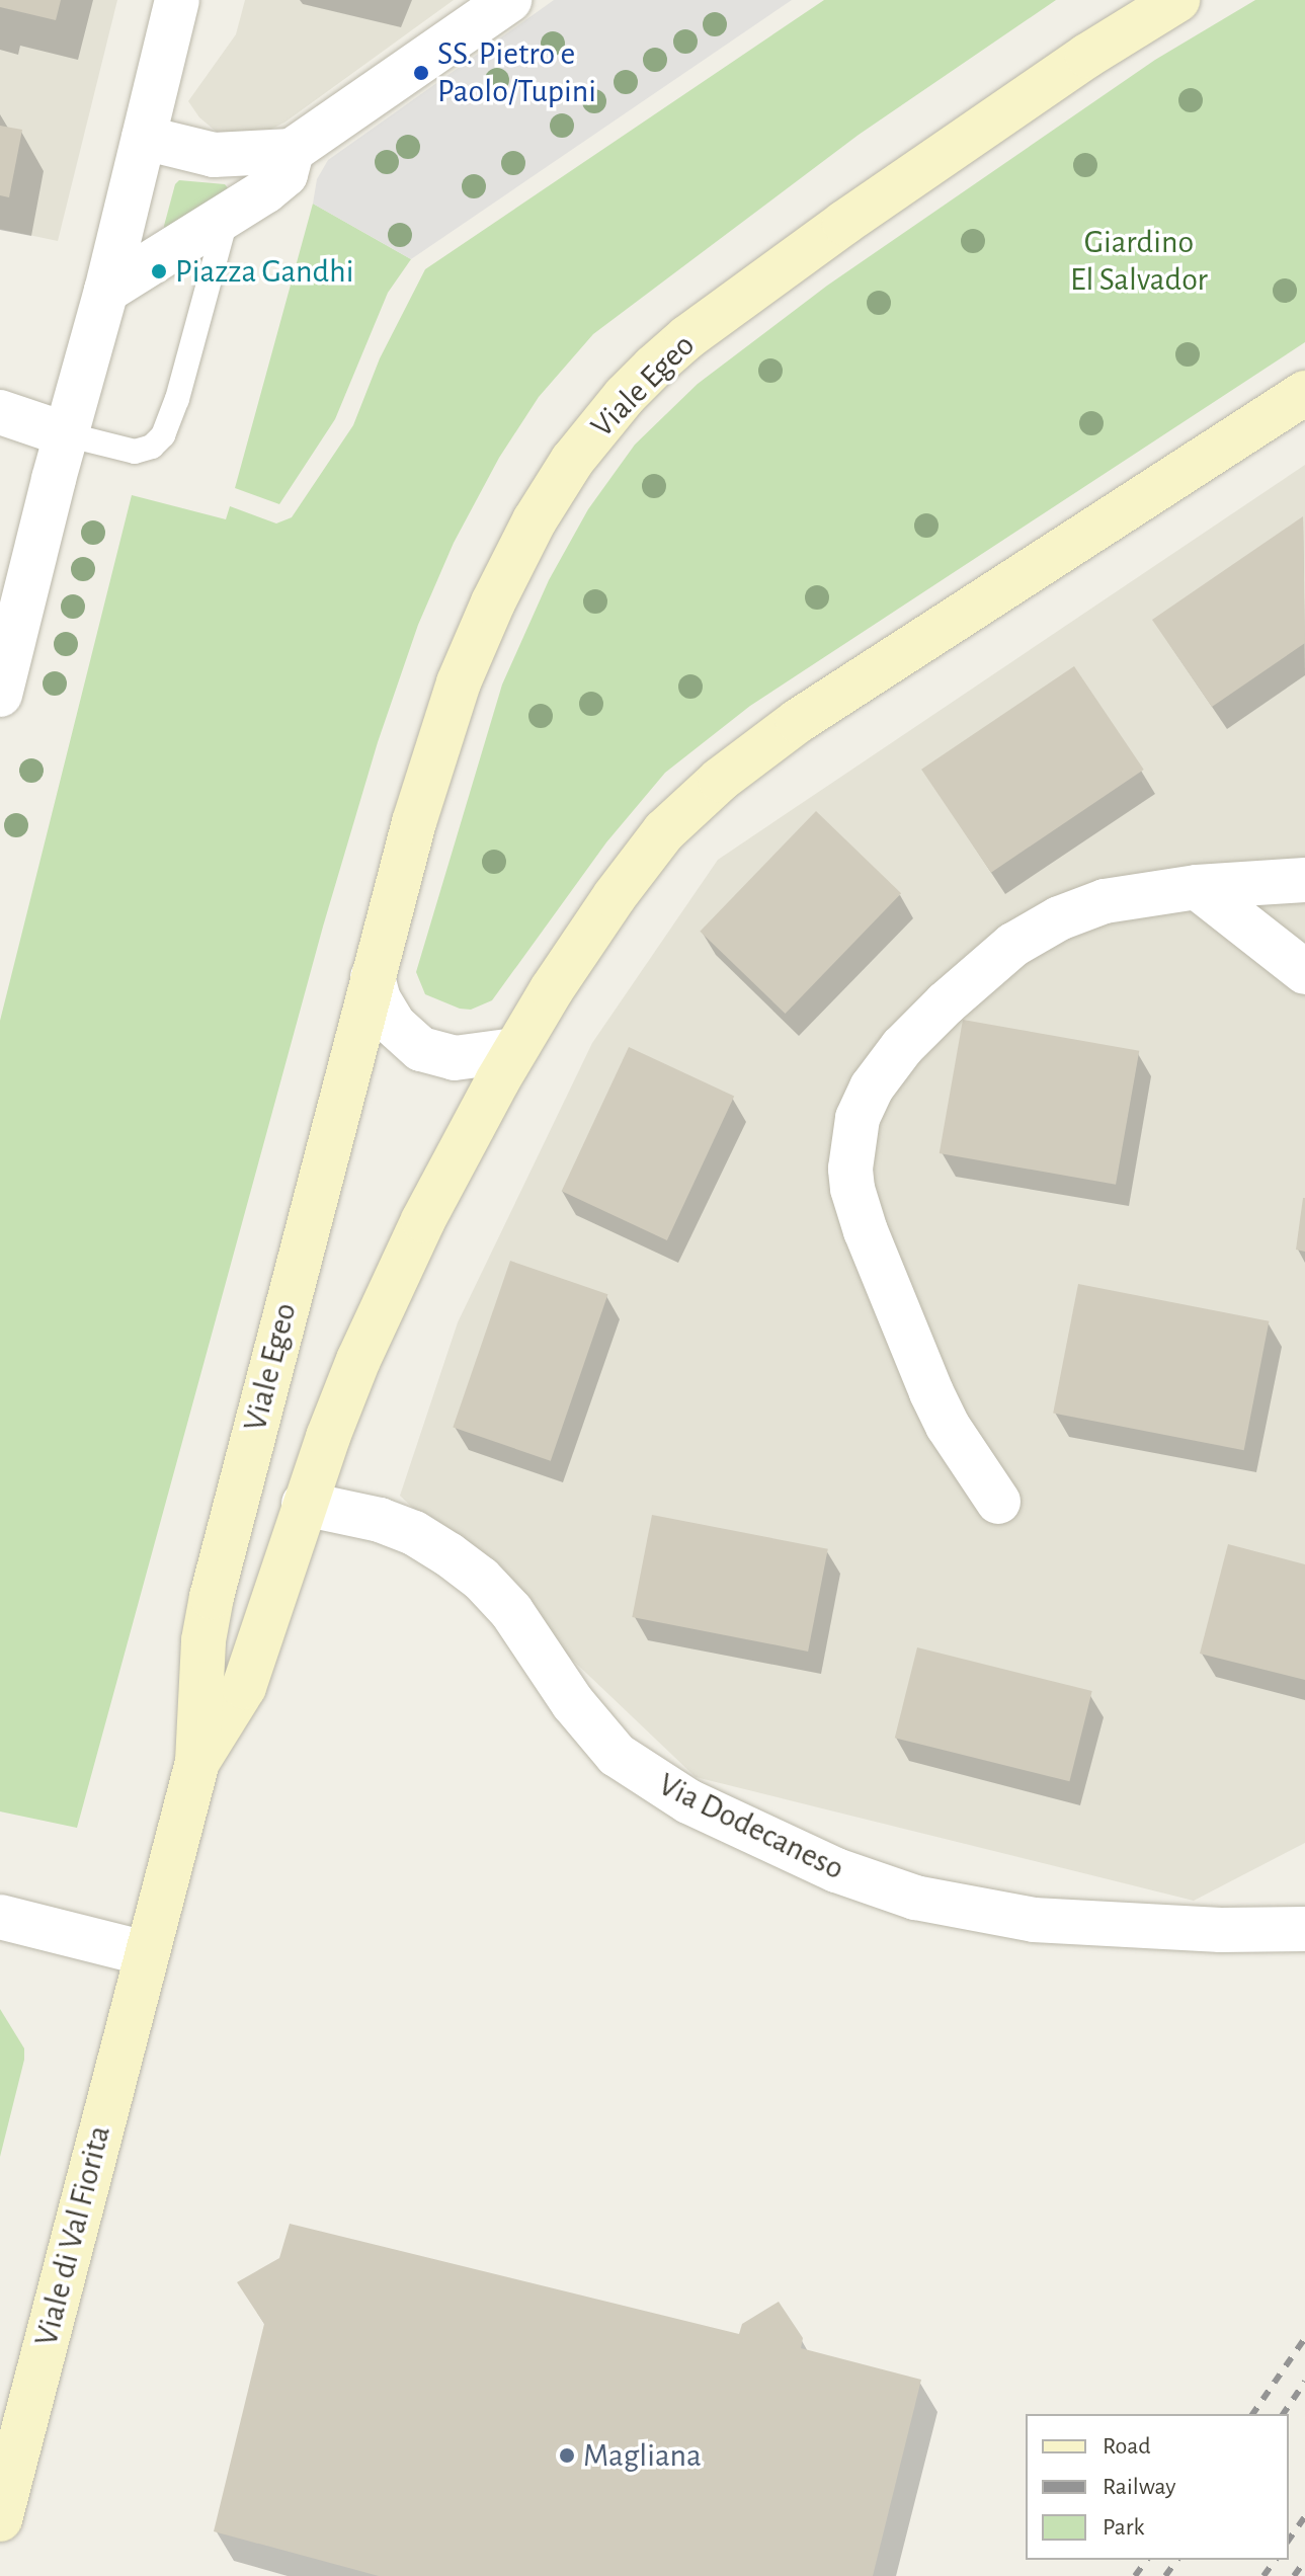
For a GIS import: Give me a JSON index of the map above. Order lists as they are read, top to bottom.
{
  "streets": {
    "main road": ["Viale Egeo", "Viale di Val Fiorita"],
    "street": ["Via Dodecaneso"]
  },
  "crossings": [
    ["Viale Egeo", "Via Dodecaneso"],
    ["Viale Egeo", "Viale di Val Fiorita"]
  ],
  "parks": ["Giardino El Salvador"],
  "places": ["SS. Pietro e Paolo/Tupini", "Piazza Gandhi", "Magliana"],
  "legend": ["Road", "Railway", "Park"]
}
